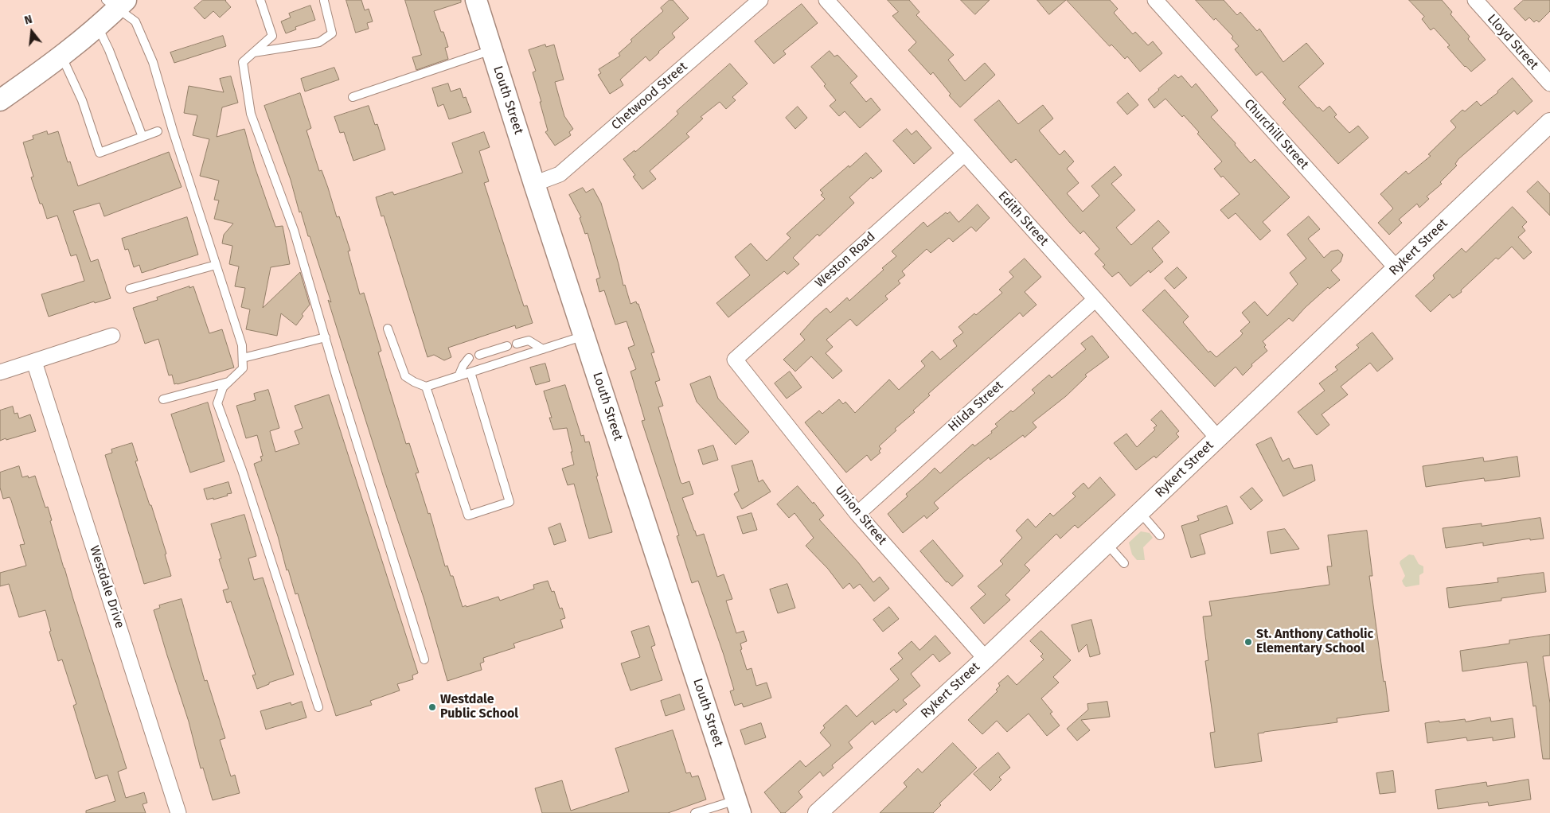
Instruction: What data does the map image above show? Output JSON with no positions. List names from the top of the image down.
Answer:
{
  "streets": {
    "main road": ["Louth Street"],
    "street": [
      "Lloyd Street",
      "Chetwood Street",
      "Churchill Street",
      "Edith Street",
      "Rykert Street",
      "Weston Road",
      "Hilda Street",
      "Union Street",
      "Westdale Drive"
    ]
  },
  "crossings": [
    ["Chetwood Street", "Louth Street"],
    ["Churchill Street", "Rykert Street"],
    ["Edith Street", "Rykert Street"],
    ["Edith Street", "Weston Road"],
    ["Edith Street", "Hilda Street"],
    ["Rykert Street", "Union Street"],
    ["Weston Road", "Union Street"],
    ["Hilda Street", "Union Street"]
  ],
  "places": ["St. Anthony Catholic Elementary School", "Westdale Public School"],
  "north": "top"
}
